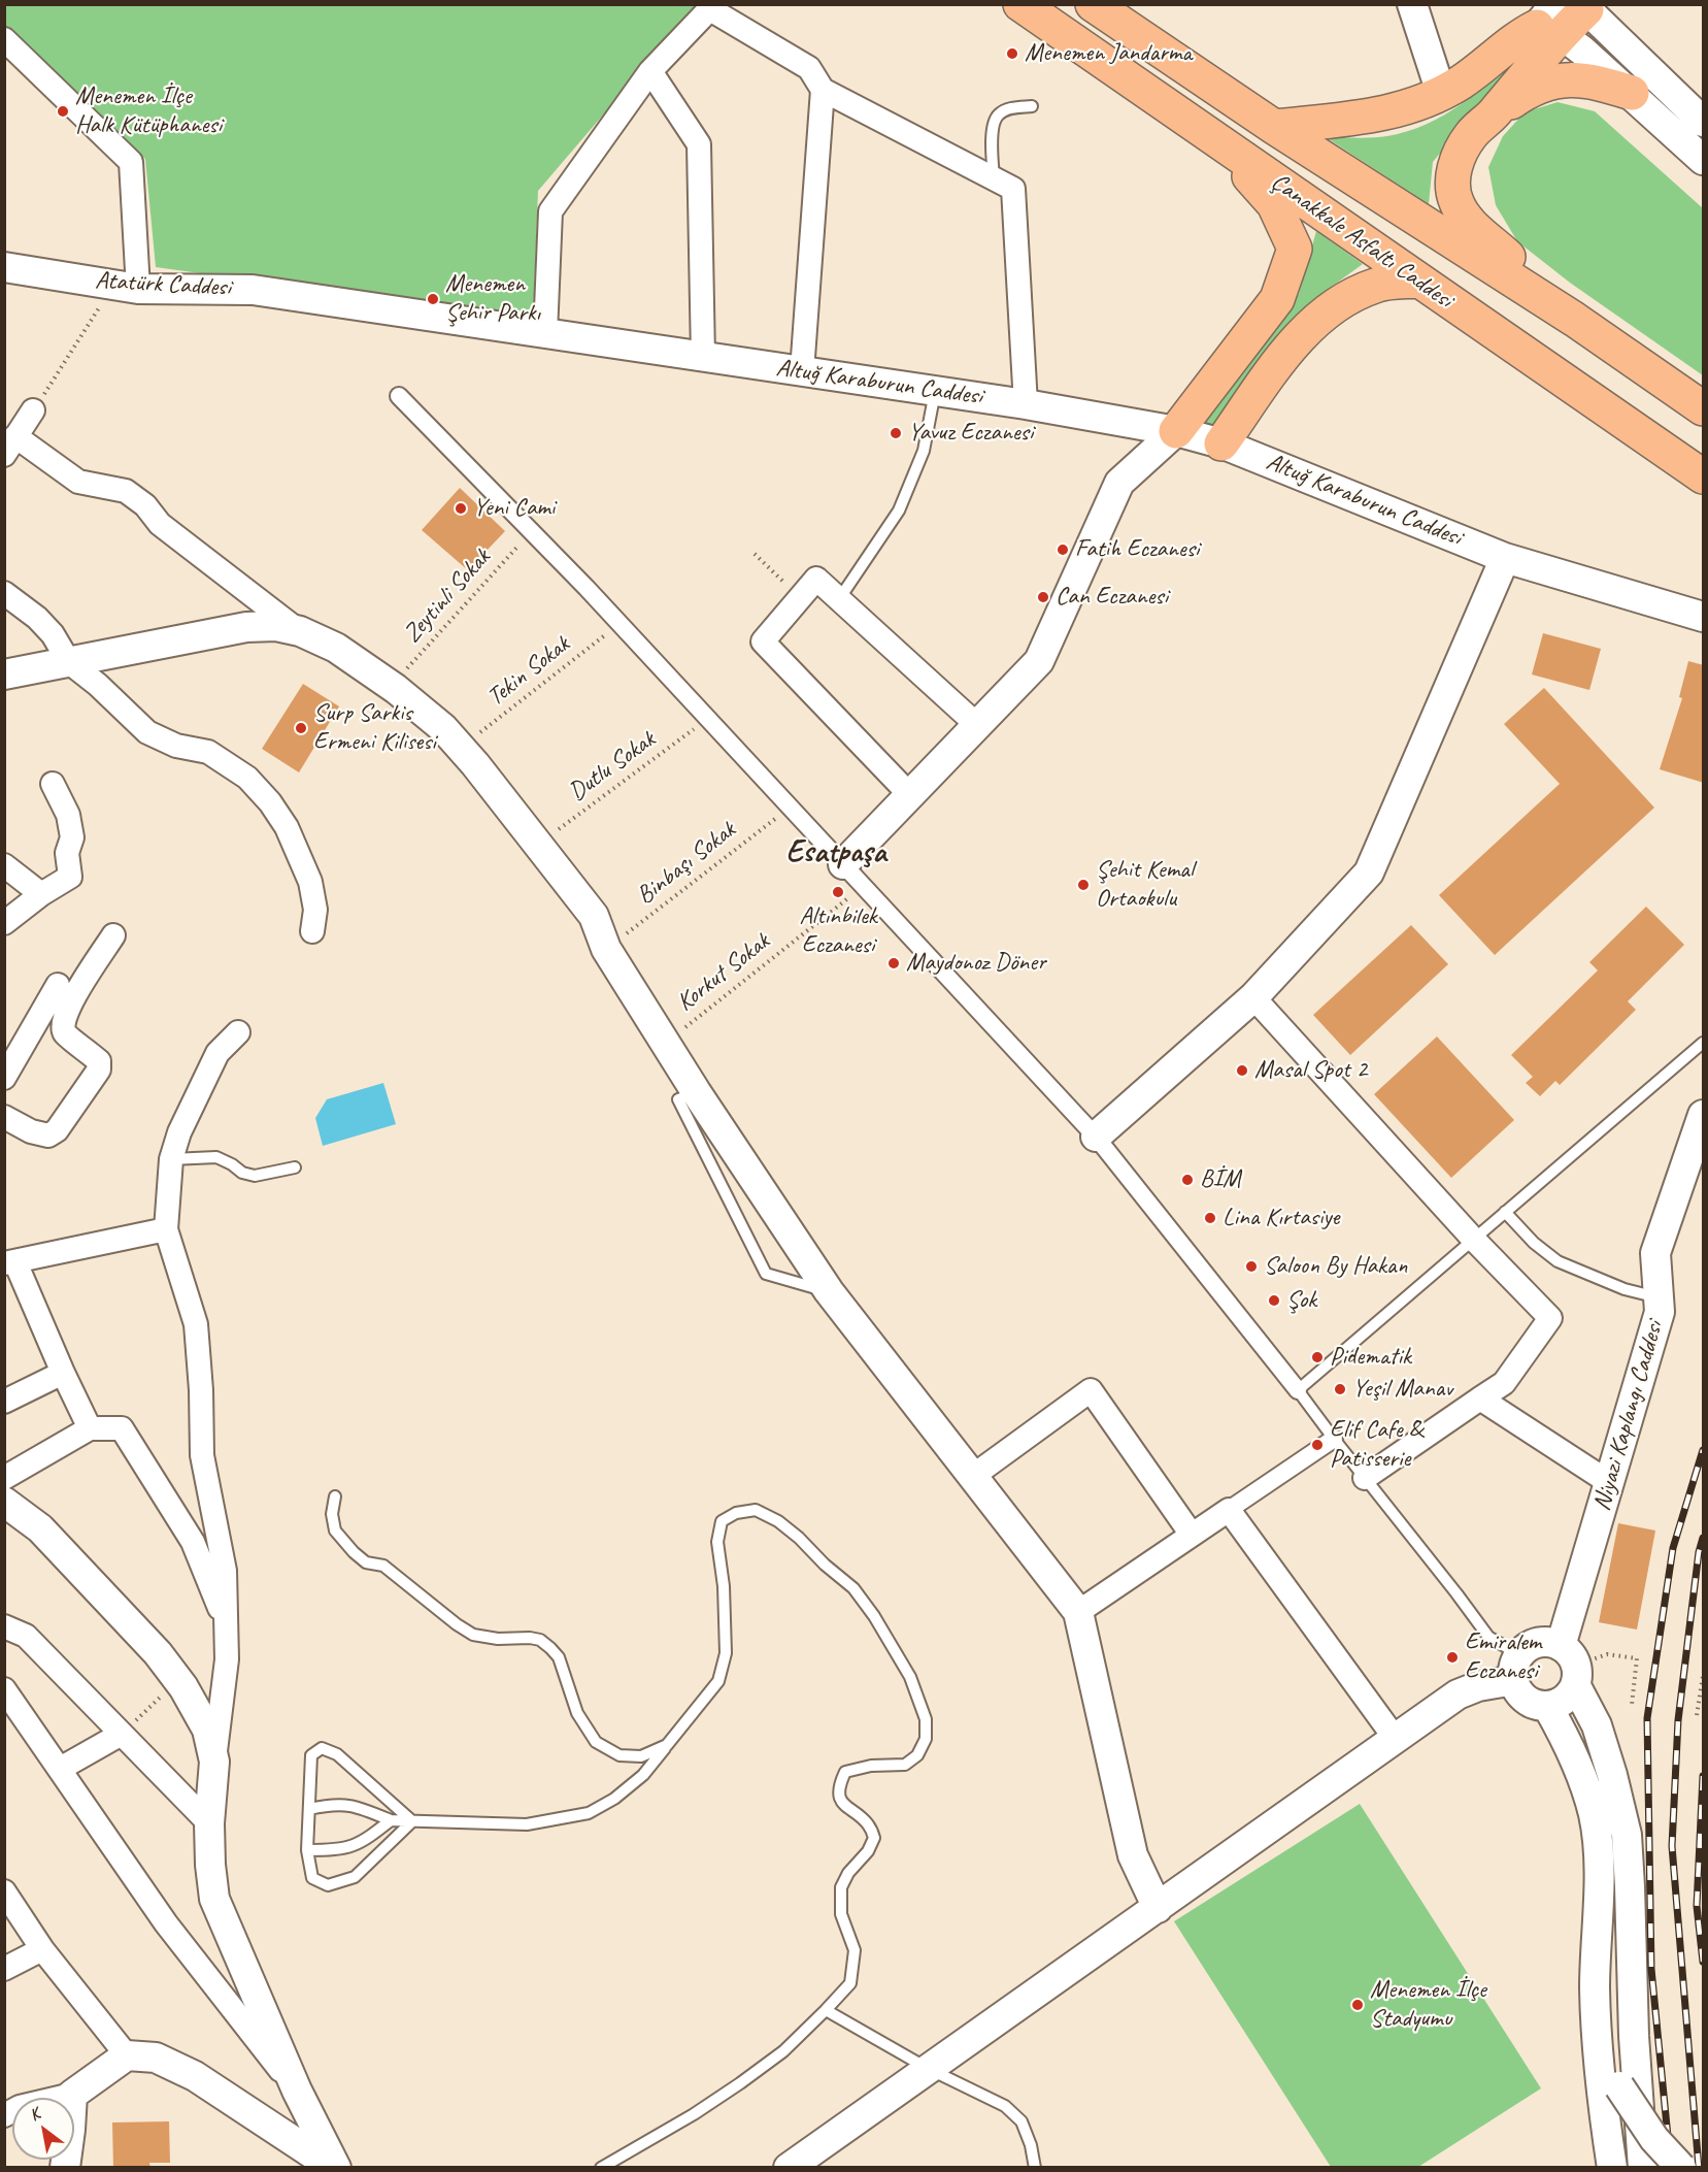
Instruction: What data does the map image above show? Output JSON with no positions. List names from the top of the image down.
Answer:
{
  "streets": {
    "highway": ["Çanakkale Asfaltı Caddesi"],
    "street": ["Atatürk Caddesi", "Altuğ Karaburun Caddesi", "Niyazi Kaplangı Caddesi"],
    "path": [
      "Zeytinli Sokak",
      "Tekin Sokak",
      "Dutlu Sokak",
      "Binbaşı Sokak",
      "Korkut Sokak"
    ]
  },
  "crossings": [
    ["Atatürk Caddesi", "Altuğ Karaburun Caddesi"]
  ],
  "districts": ["Esatpaşa"],
  "places": [
    "Menemen Jandarma",
    "Menemen İlçe Halk Kütüphanesi",
    "Menemen Şehir Parkı",
    "Yavuz Eczanesi",
    "Yeni Cami",
    "Fatih Eczanesi",
    "Can Eczanesi",
    "Surp Sarkis Ermeni Kilisesi",
    "Şehit Kemal Ortaokulu",
    "Altınbilek Eczanesi",
    "Maydonoz Döner",
    "Masal Spot 2",
    "BİM",
    "Lina Kırtasiye",
    "Saloon By Hakan",
    "Şok",
    "Pidematik",
    "Yeşil Manav",
    "Elif Cafe & Patisserie",
    "Emiralem Eczanesi",
    "Menemen İlçe Stadyumu"
  ],
  "north": "top left"
}
